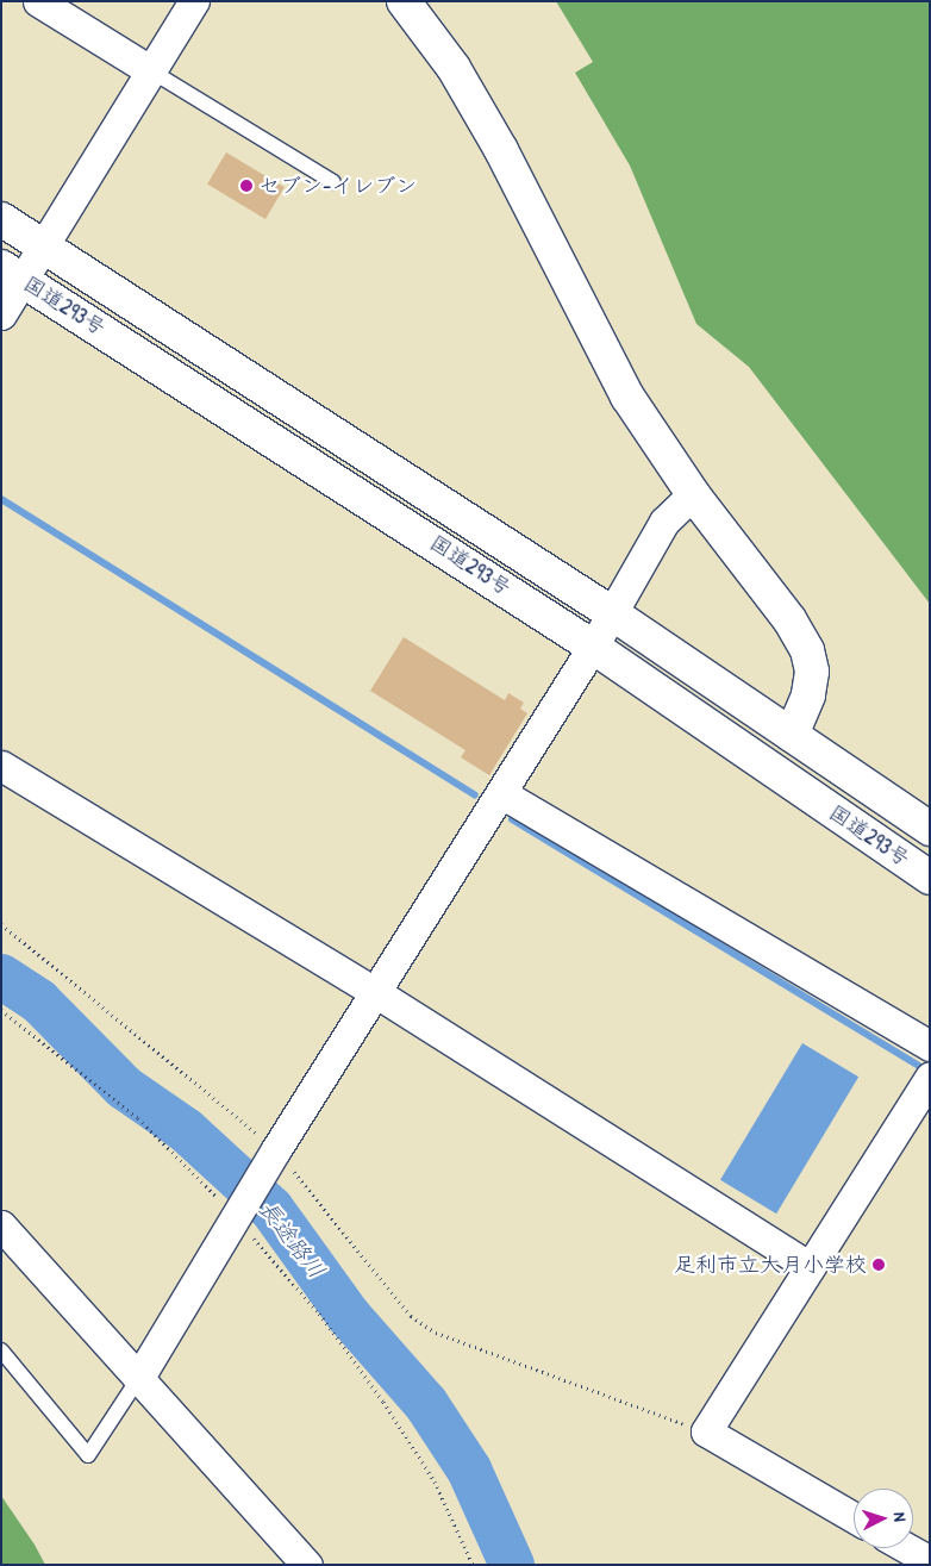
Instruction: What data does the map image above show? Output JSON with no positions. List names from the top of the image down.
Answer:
{
  "streets": {
    "main road": ["国道293号"]
  },
  "water": ["長途路川"],
  "places": ["セブン-イレブン", "足利市立大月小学校"],
  "north": "right"
}
